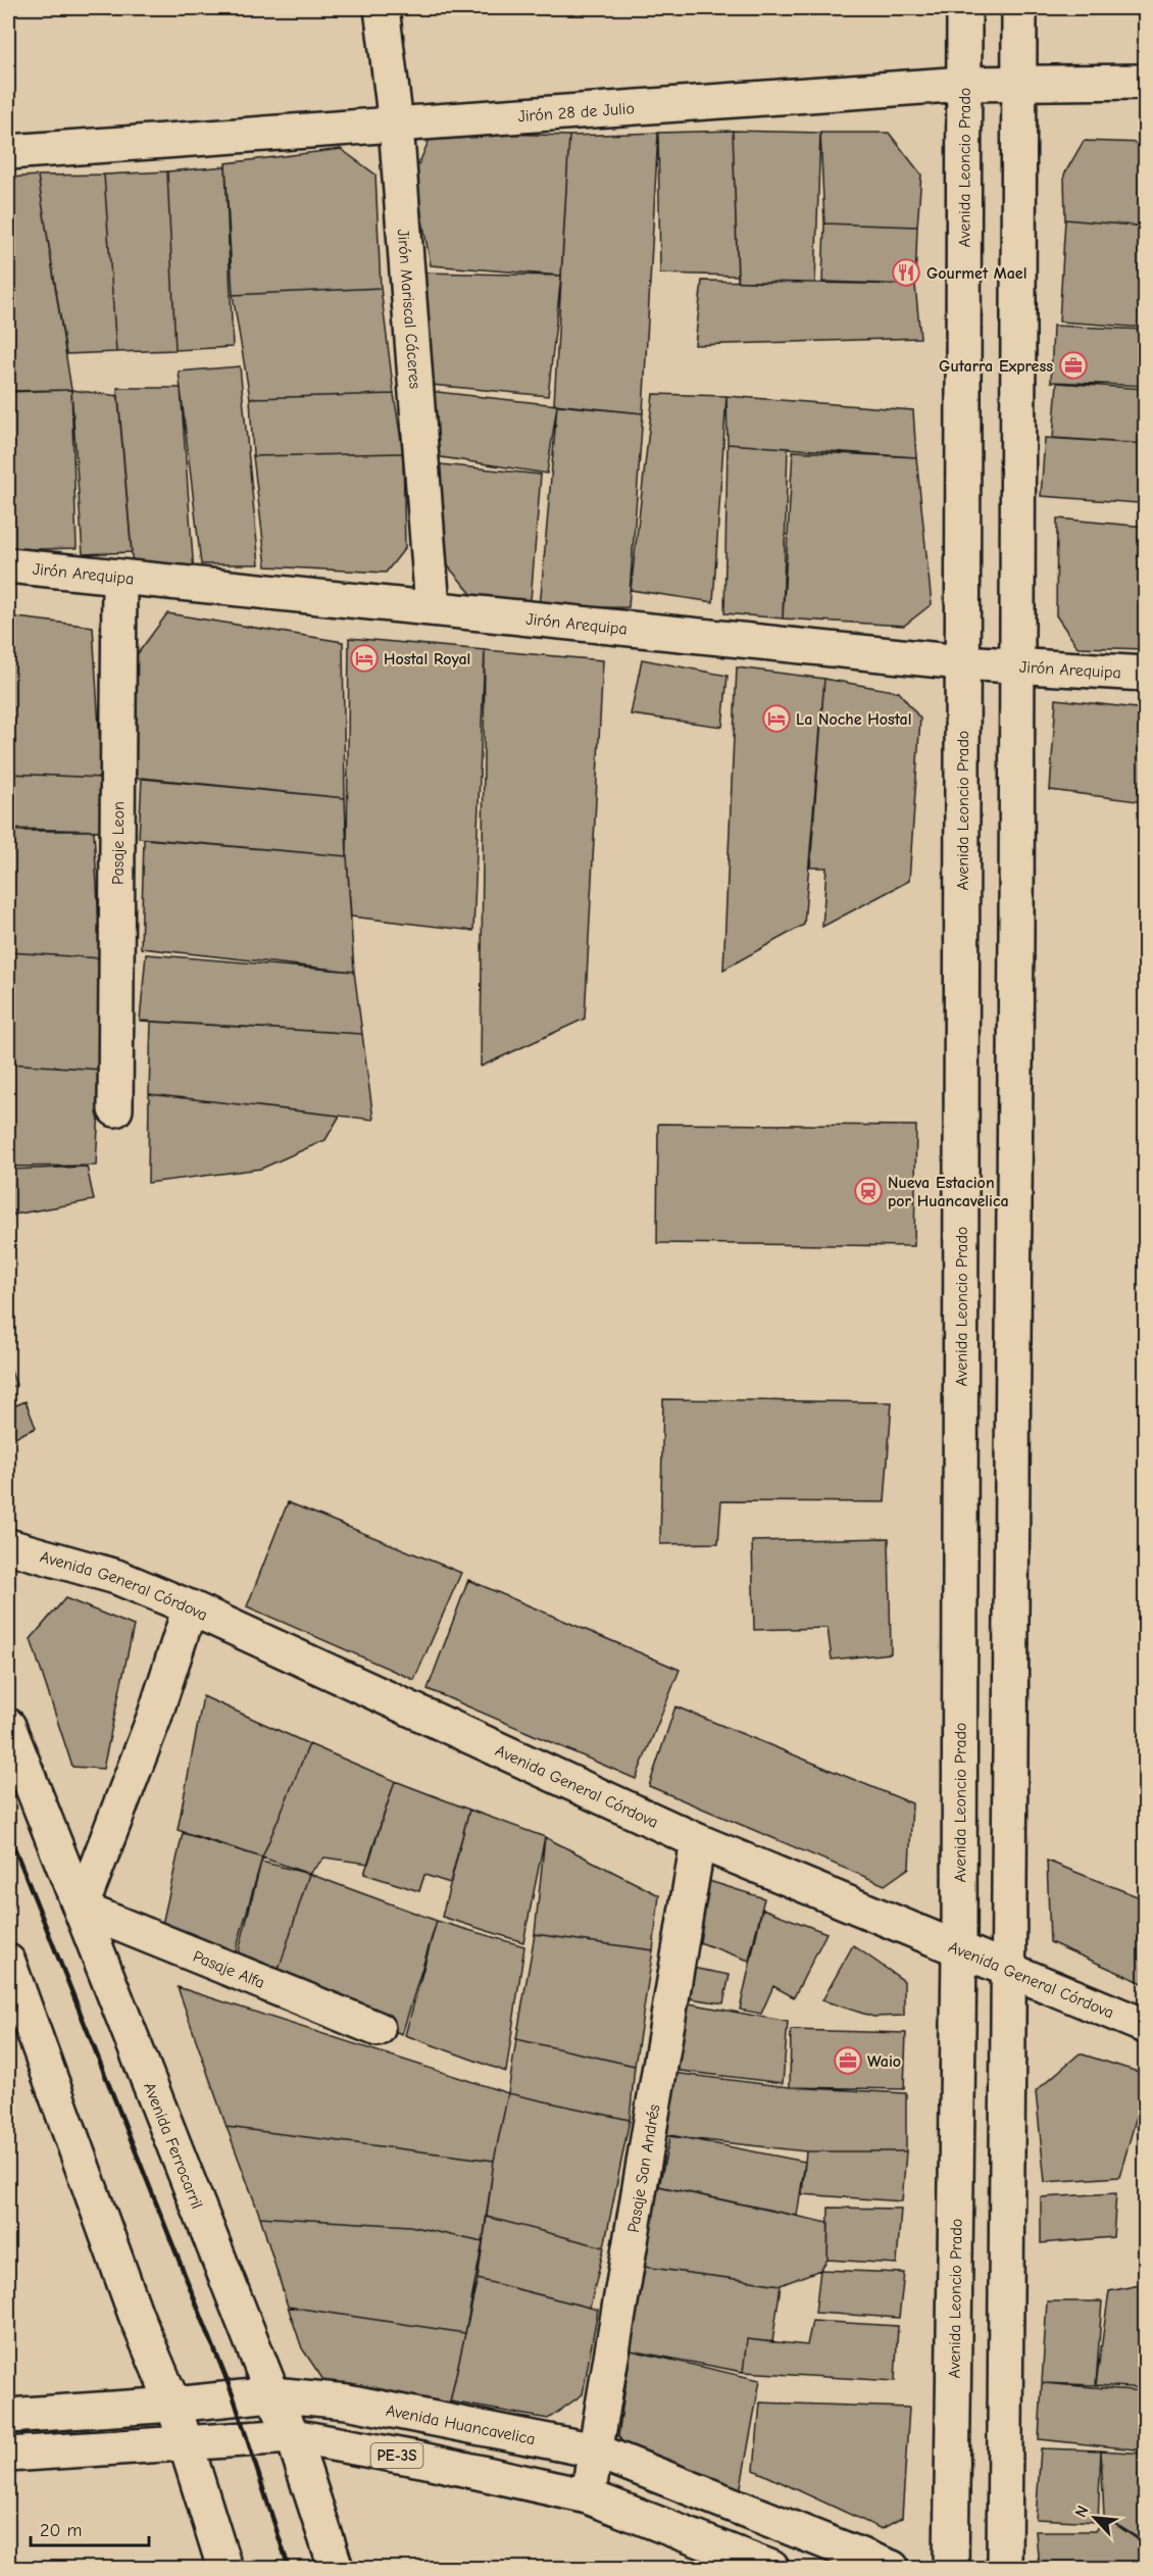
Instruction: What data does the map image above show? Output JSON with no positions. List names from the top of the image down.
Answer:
{
  "streets": {
    "main road": [
      "Jirón 28 de Julio",
      "Avenida Leoncio Prado",
      "Jirón Mariscal Cáceres",
      "Jirón Arequipa",
      "Pasaje Leon",
      "Avenida General Córdova",
      "Pasaje Alfa",
      "Avenida Ferrocarril",
      "Pasaje San Andrés",
      "Avenida Huancavelica",
      "PE-3S"
    ]
  },
  "crossings": [
    ["Jirón 28 de Julio", "Avenida Leoncio Prado"],
    ["Jirón 28 de Julio", "Jirón Mariscal Cáceres"],
    ["Avenida Leoncio Prado", "Jirón Arequipa"],
    ["Avenida Leoncio Prado", "Avenida General Córdova"],
    ["Jirón Mariscal Cáceres", "Jirón Arequipa"],
    ["Jirón Arequipa", "Pasaje Leon"],
    ["Avenida General Córdova", "Pasaje San Andrés"],
    ["Pasaje Alfa", "Avenida Ferrocarril"],
    ["Avenida Ferrocarril", "Avenida Huancavelica"],
    ["Avenida Ferrocarril", "PE-3S"],
    ["Pasaje San Andrés", "Avenida Huancavelica"],
    ["Pasaje San Andrés", "PE-3S"]
  ],
  "places": {
    "restaurant": ["Gourmet Mael"],
    "office": ["Gutarra Express", "Waio"],
    "hotel": ["Hostal Royal", "La Noche Hostal"],
    "station": ["Nueva Estacion por Huancavelica"]
  },
  "scale_bar": "20 m",
  "north": "top left"
}
